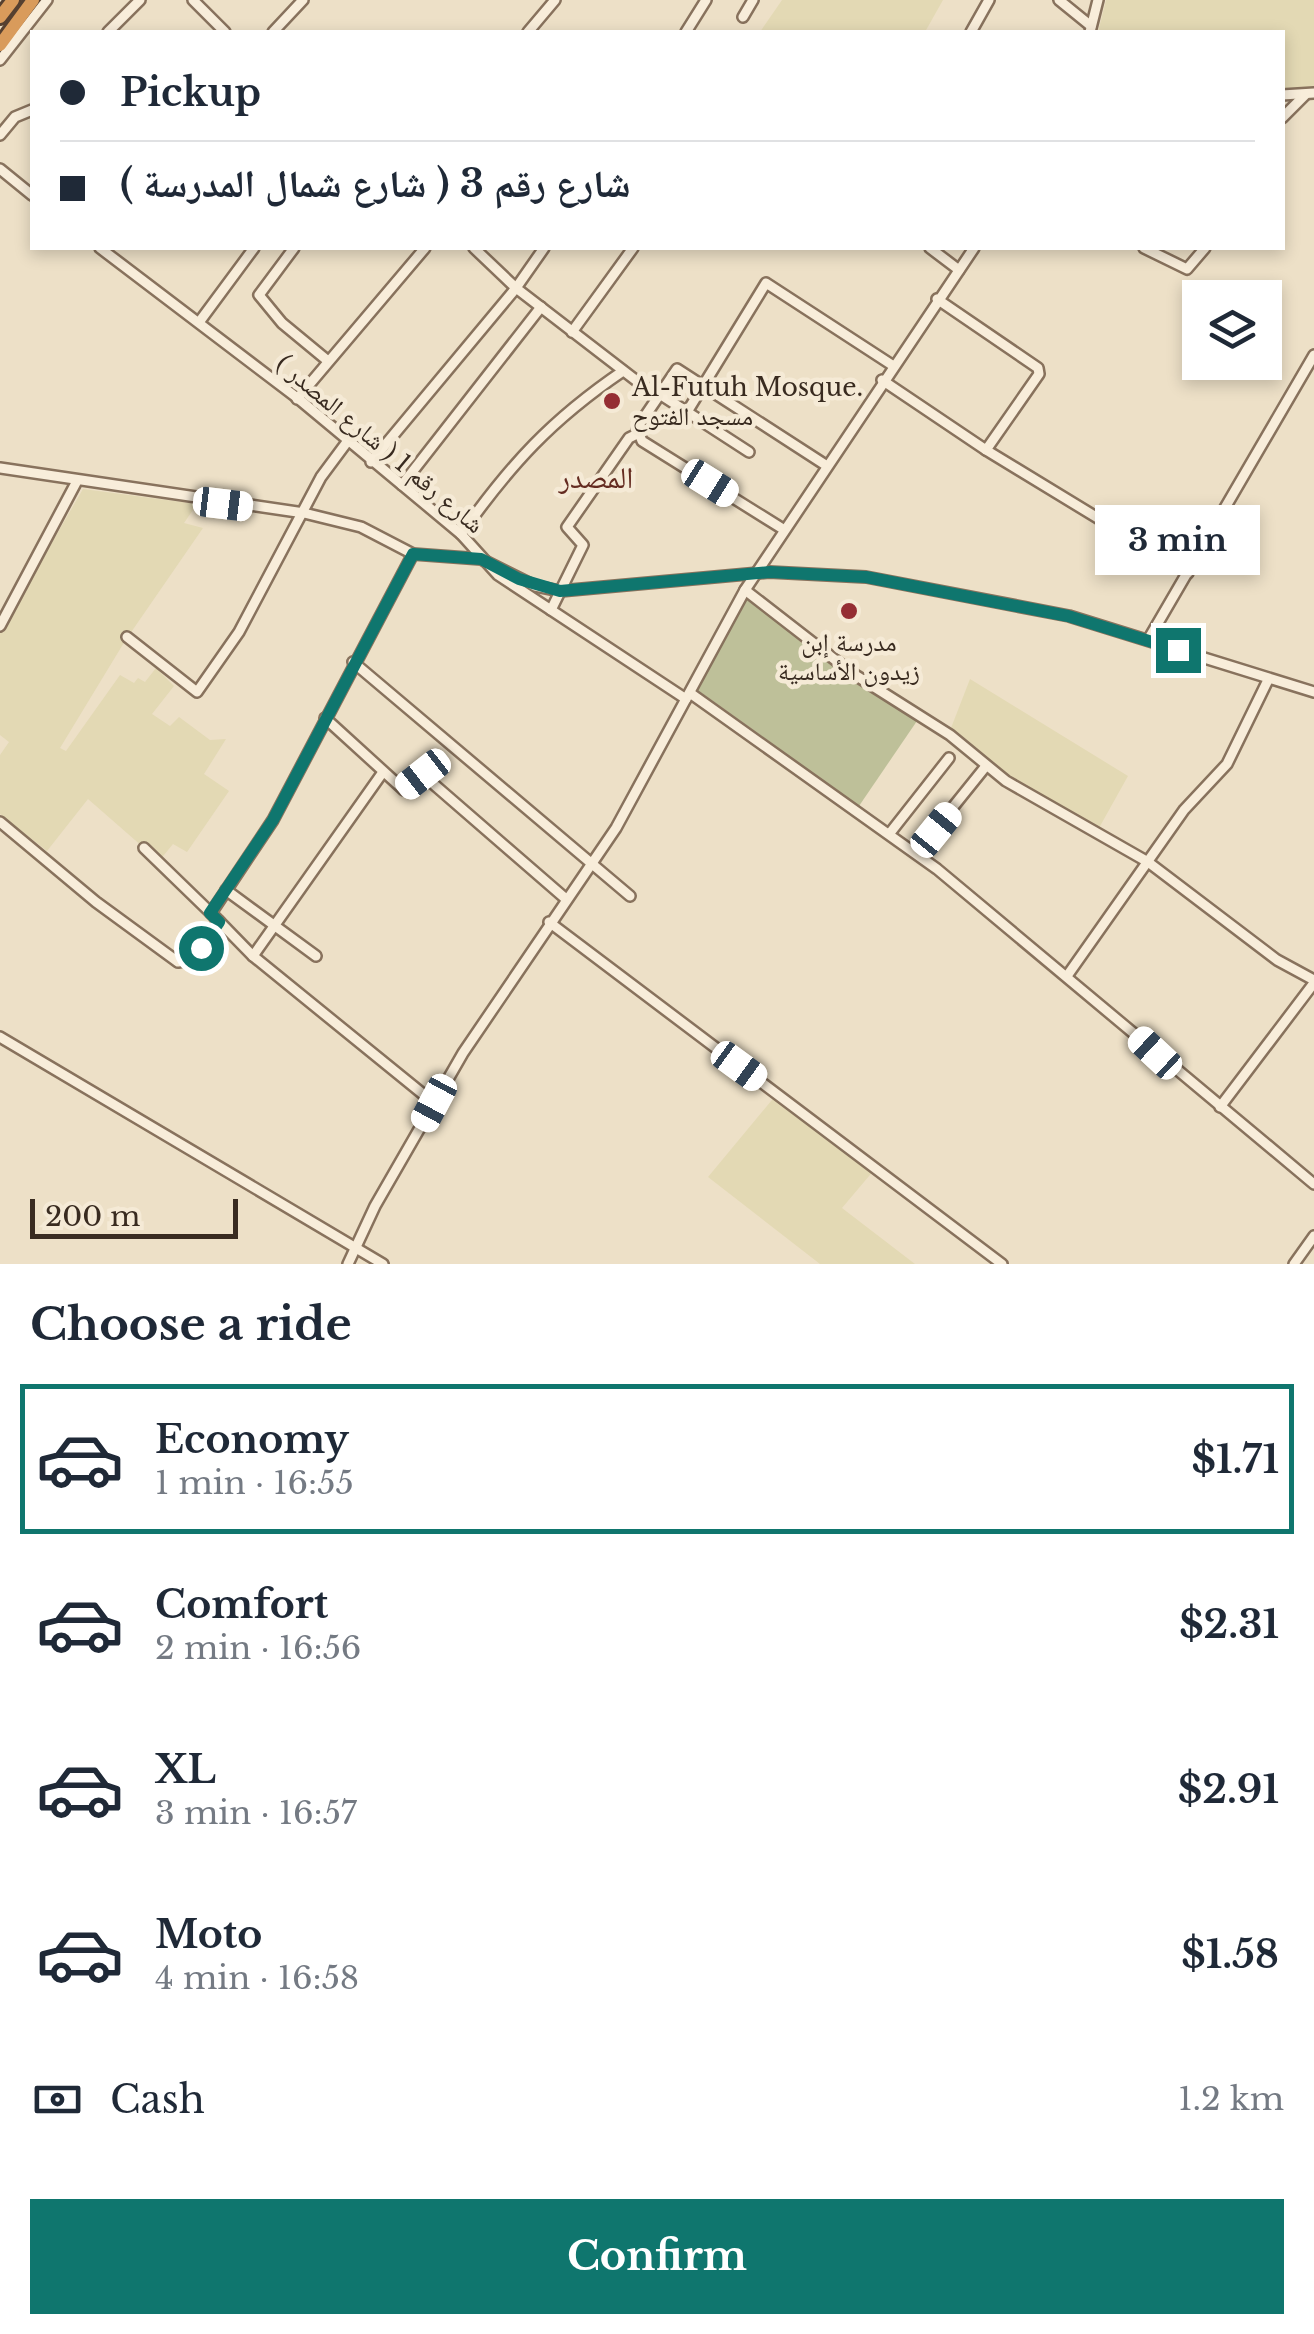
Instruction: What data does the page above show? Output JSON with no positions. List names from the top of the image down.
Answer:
{
  "streets": {
    "street": ["شارع رقم 1 ( شارع المصدر )"]
  },
  "districts": ["المصدر"],
  "places": ["Al-Futuh Mosque. مسجد الفتوح", "مدرسة إبن زيدون الأساسية"],
  "scale_bar": "200 m",
  "page": {
    "banner": ["Pickup", "شارع رقم 3 ( شارع شمال المدرسة )"],
    "bubble": "3 min",
    "scale": "200 m",
    "heading": "Choose a ride",
    "list": [
      {
        "name": "Economy",
        "note": "1 min · 16:55",
        "value": "$1.71"
      },
      {
        "name": "Comfort",
        "note": "2 min · 16:56",
        "value": "$2.31"
      },
      {
        "name": "XL",
        "note": "3 min · 16:57",
        "value": "$2.91"
      },
      {
        "name": "Moto",
        "note": "4 min · 16:58",
        "value": "$1.58"
      }
    ],
    "pay": ["Cash", "1.2 km"],
    "buttons": "Confirm"
  }
}
